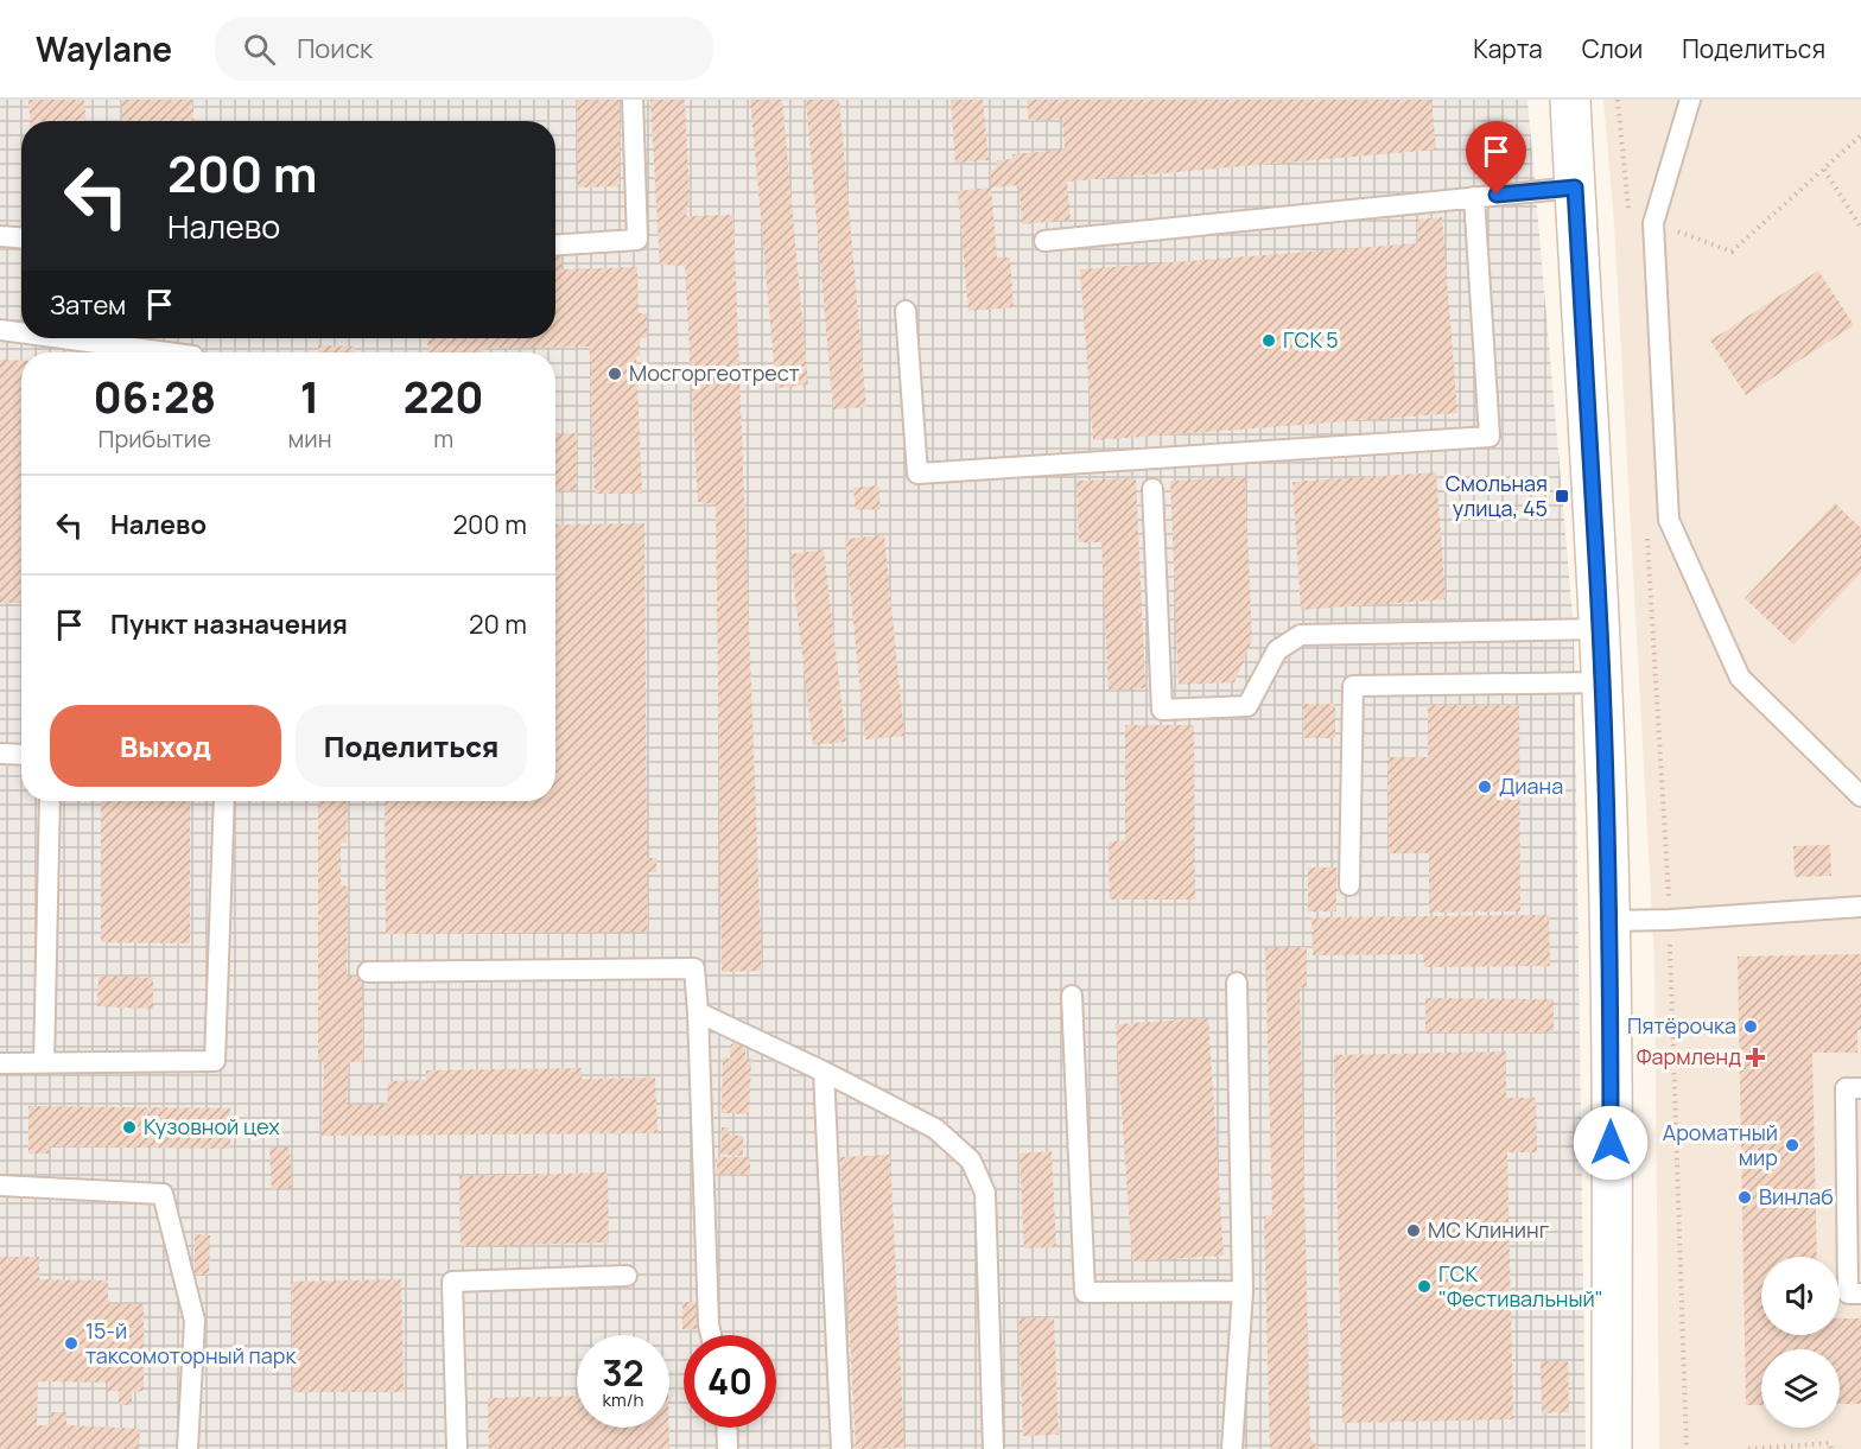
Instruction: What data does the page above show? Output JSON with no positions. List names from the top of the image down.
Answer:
{
  "places": {
    "other": [
      "ГСК 5",
      "Мосгоргеотрест",
      "Диана",
      "Пятёрочка",
      "Кузовной цех",
      "Ароматный мир",
      "Винлаб",
      "МС Клининг",
      "ГСК \"Фестивальный\"",
      "15-й таксомоторный парк"
    ],
    "transit": ["Смольная улица, 45"],
    "health": ["Фармленд"]
  },
  "page": {
    "header": "Waylane",
    "search": "Поиск",
    "nav": ["Карта", "Слои", "Поделиться"],
    "turn": ["200 m", "Налево"],
    "then": "Затем",
    "eta": [
      "06:28",
      "Прибытие",
      "1",
      "мин",
      "220",
      "m"
    ],
    "list": [
      {
        "name": "Налево",
        "value": "200 m"
      },
      {
        "name": "Пункт назначения",
        "value": "20 m"
      }
    ],
    "buttons": ["Выход", "Поделиться"],
    "speed": "32 km/h",
    "limit": "40"
  }
}
